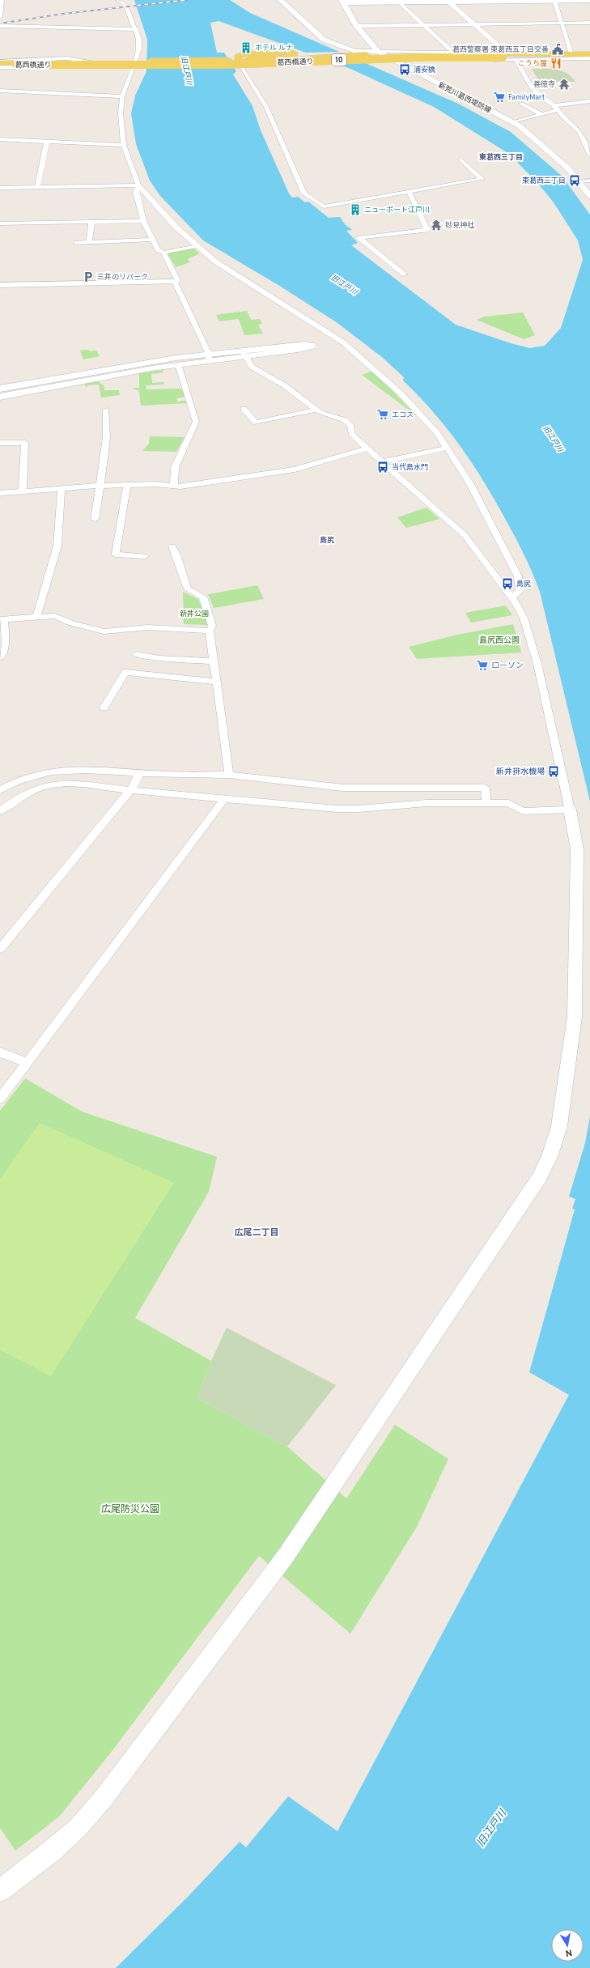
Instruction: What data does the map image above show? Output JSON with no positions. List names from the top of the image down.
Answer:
{
  "streets": {
    "main road": ["10", "葛西橋通り"],
    "street": ["新荒川葛西堤防線"]
  },
  "districts": ["東葛西三丁目", "島尻", "広尾二丁目"],
  "water": ["旧江戸川"],
  "parks": ["新井公園", "島尻西公園", "広尾防災公園"],
  "places": {
    "building": ["ホテル ルナ", "ニューポート江戸川"],
    "public building": ["葛西警察署 東葛西五丁目交番"],
    "restaurant": ["こうち屋"],
    "bus stop": [
      "浦安橋",
      "東葛西三丁目",
      "当代島水門",
      "島尻",
      "新井排水機場"
    ],
    "temple": ["善徳寺", "妙見神社"],
    "supermarket": ["FamilyMart", "エコス", "ローソン"],
    "parking": ["三井のリパーク"]
  },
  "north": "bottom"
}
